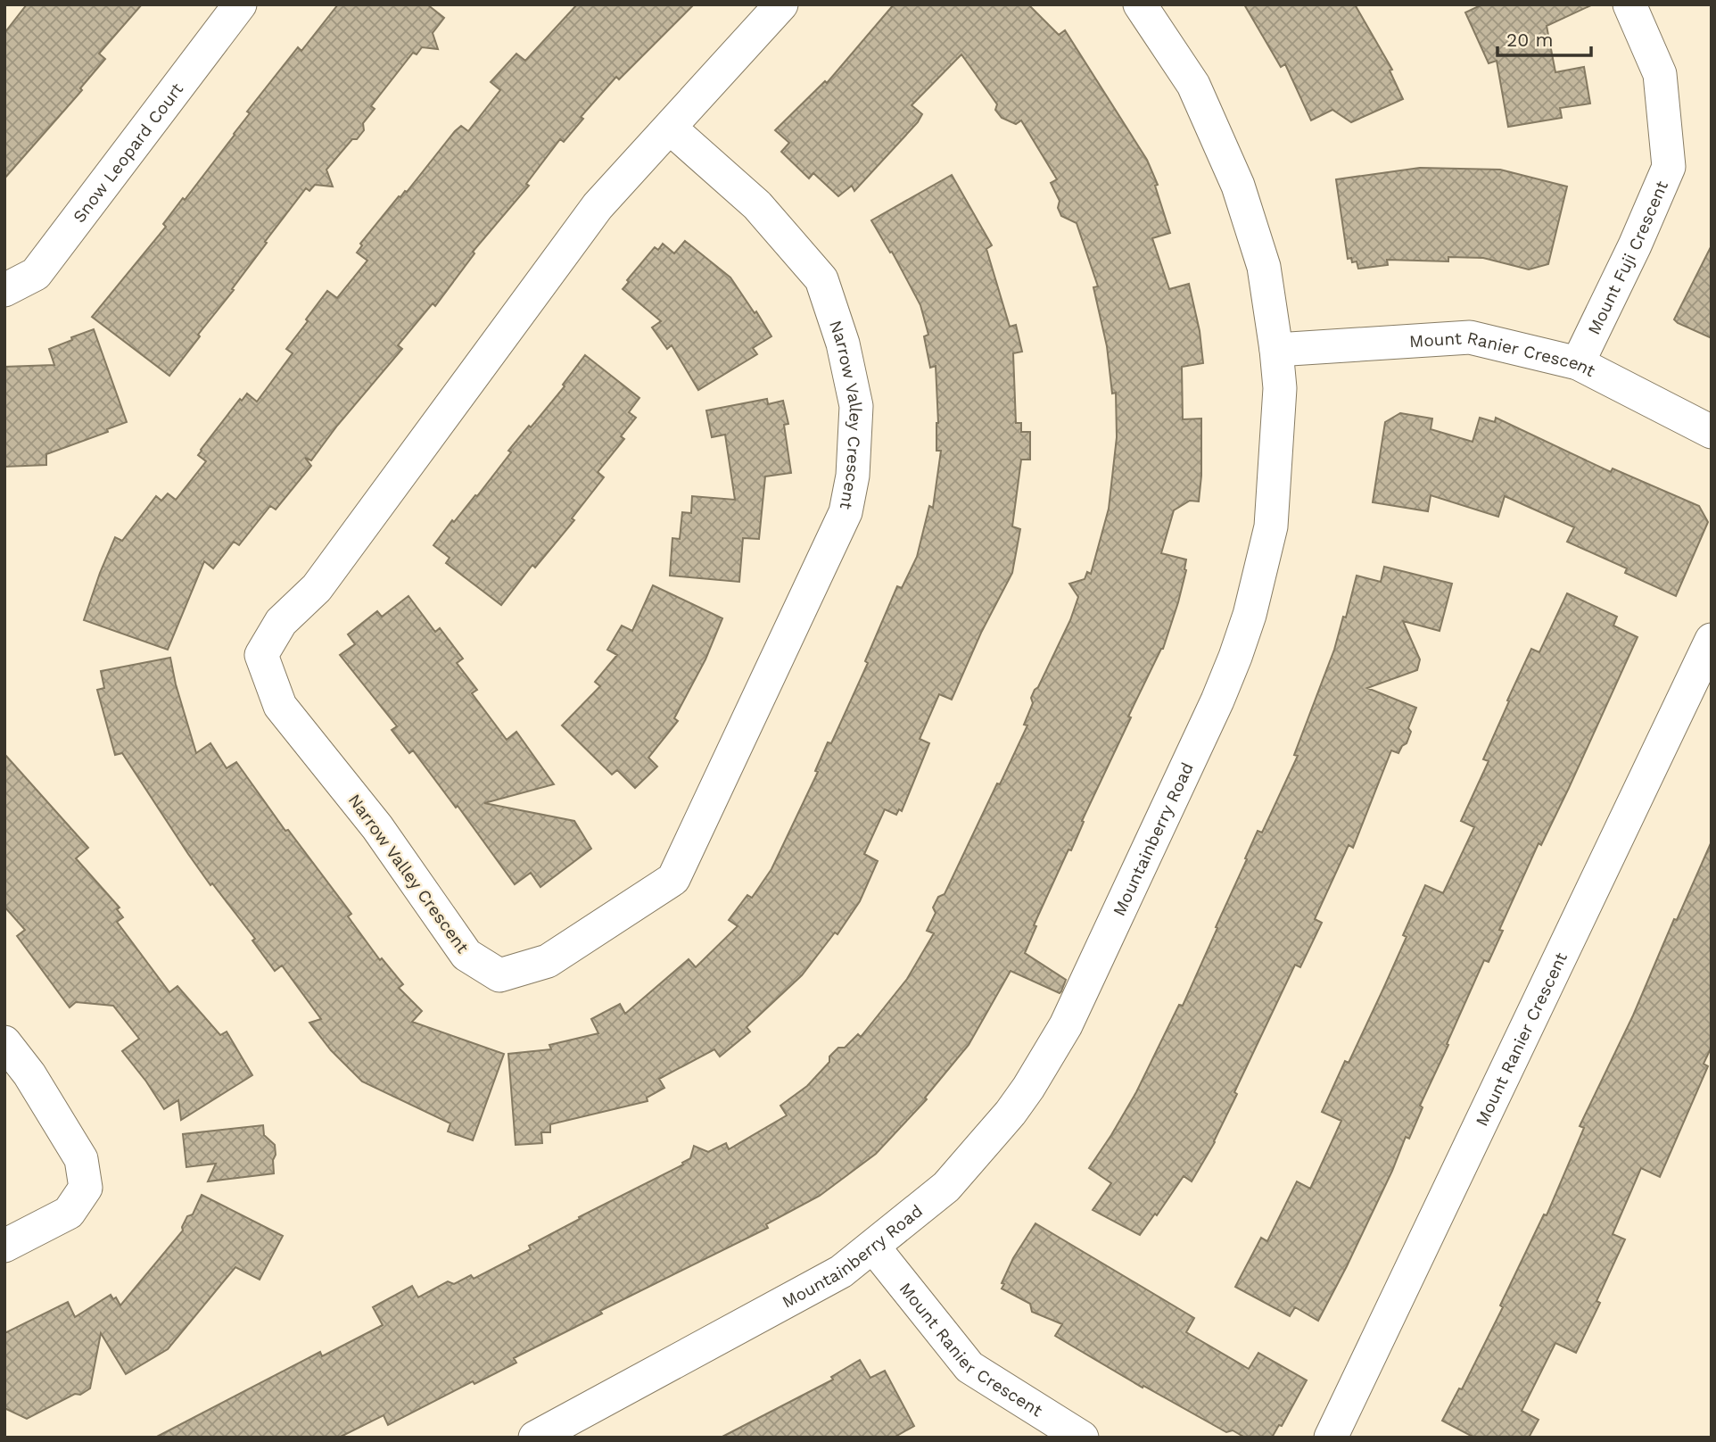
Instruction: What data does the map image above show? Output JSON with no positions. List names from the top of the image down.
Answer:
{
  "streets": {
    "street": [
      "Snow Leopard Court",
      "Mount Fuji Crescent",
      "Mount Ranier Crescent",
      "Narrow Valley Crescent",
      "Mountainberry Road"
    ]
  },
  "crossings": [
    ["Mount Fuji Crescent", "Mount Ranier Crescent"],
    ["Mount Ranier Crescent", "Mountainberry Road"]
  ],
  "scale_bar": "20 m"
}
